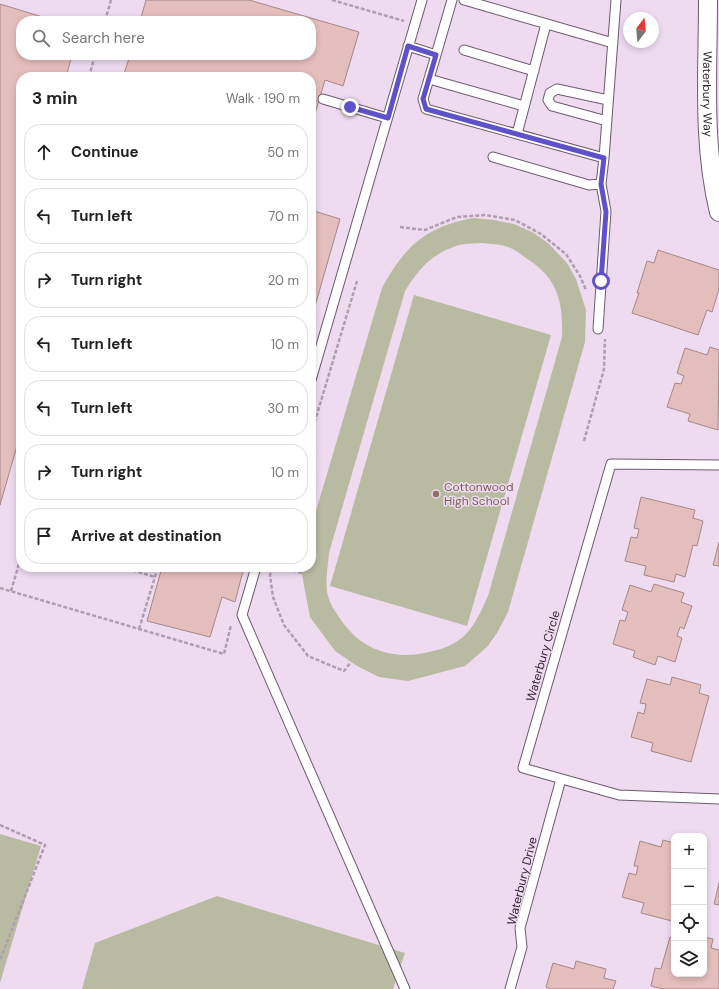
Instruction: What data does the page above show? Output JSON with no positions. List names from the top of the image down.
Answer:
{
  "streets": {
    "street": ["Waterbury Way"],
    "lane": ["Waterbury Circle", "Waterbury Drive"]
  },
  "crossings": [
    ["Waterbury Circle", "Waterbury Drive"]
  ],
  "places": ["Cottonwood High School"],
  "north": "top",
  "page": {
    "search": "Search here",
    "heading": ["3 min", "Walk · 190 m"],
    "list": [
      ["Continue", "50 m"],
      ["Turn left", "70 m"],
      ["Turn right", "20 m"],
      ["Turn left", "10 m"],
      ["Turn left", "30 m"],
      ["Turn right", "10 m"],
      "Arrive at destination"
    ],
    "map_buttons": ["+", "−"]
  }
}
